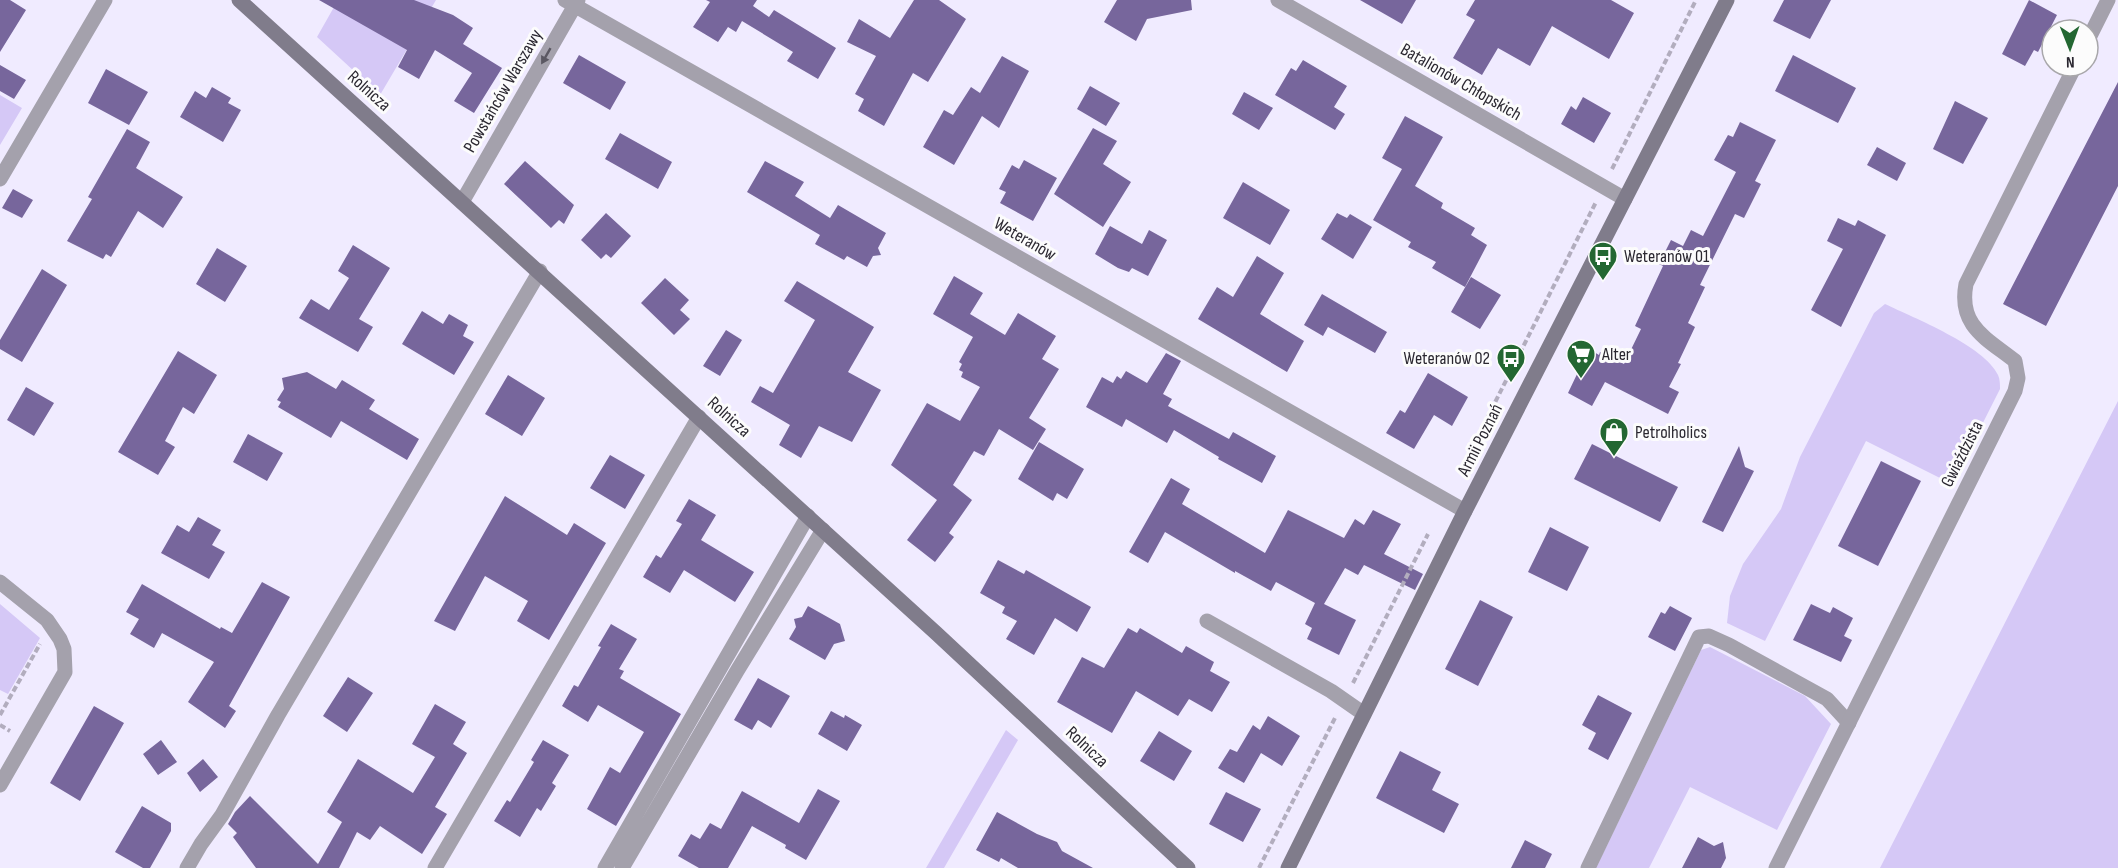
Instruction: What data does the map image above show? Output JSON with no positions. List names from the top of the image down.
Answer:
{
  "streets": {
    "street": [
      "Batalionów Chłopskich",
      "Rolnicza",
      "Powstańców Warszawy",
      "Weteranów",
      "Armii Poznań",
      "Gwiaździsta"
    ]
  },
  "crossings": [
    ["Batalionów Chłopskich", "Armii Poznań"],
    ["Rolnicza", "Powstańców Warszawy"],
    ["Powstańców Warszawy", "Weteranów"],
    ["Weteranów", "Armii Poznań"]
  ],
  "one_way": ["Powstańców Warszawy"],
  "places": {
    "bus stop": ["Weteranów 01", "Weteranów 02"],
    "supermarket": ["Alter"],
    "shop": ["Petrolholics"]
  },
  "north": "bottom"
}
